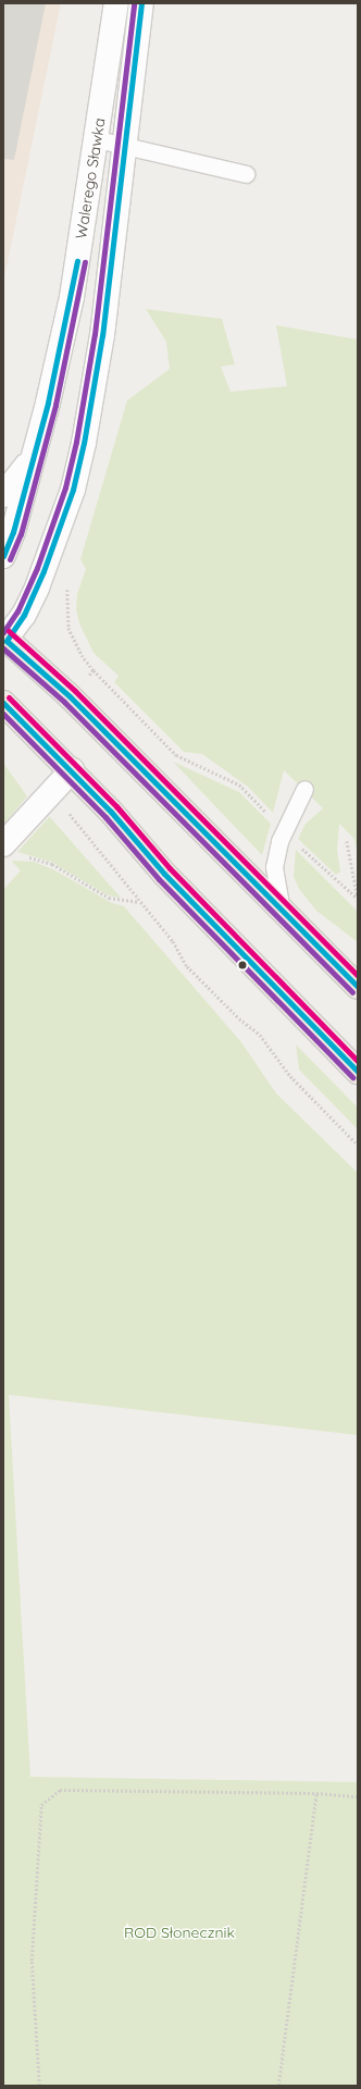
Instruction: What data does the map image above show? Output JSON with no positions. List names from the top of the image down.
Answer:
{
  "streets": {
    "street": ["Walerego Sławka"]
  },
  "parks": ["ROD Słonecznik"]
}
